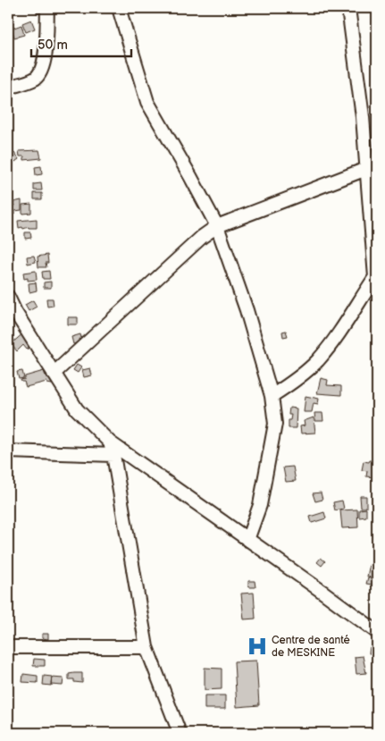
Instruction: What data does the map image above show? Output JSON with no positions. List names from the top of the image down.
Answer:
{
  "places": {
    "hospital": ["Centre de santé de MESKINE"]
  },
  "scale_bar": "50 m"
}
